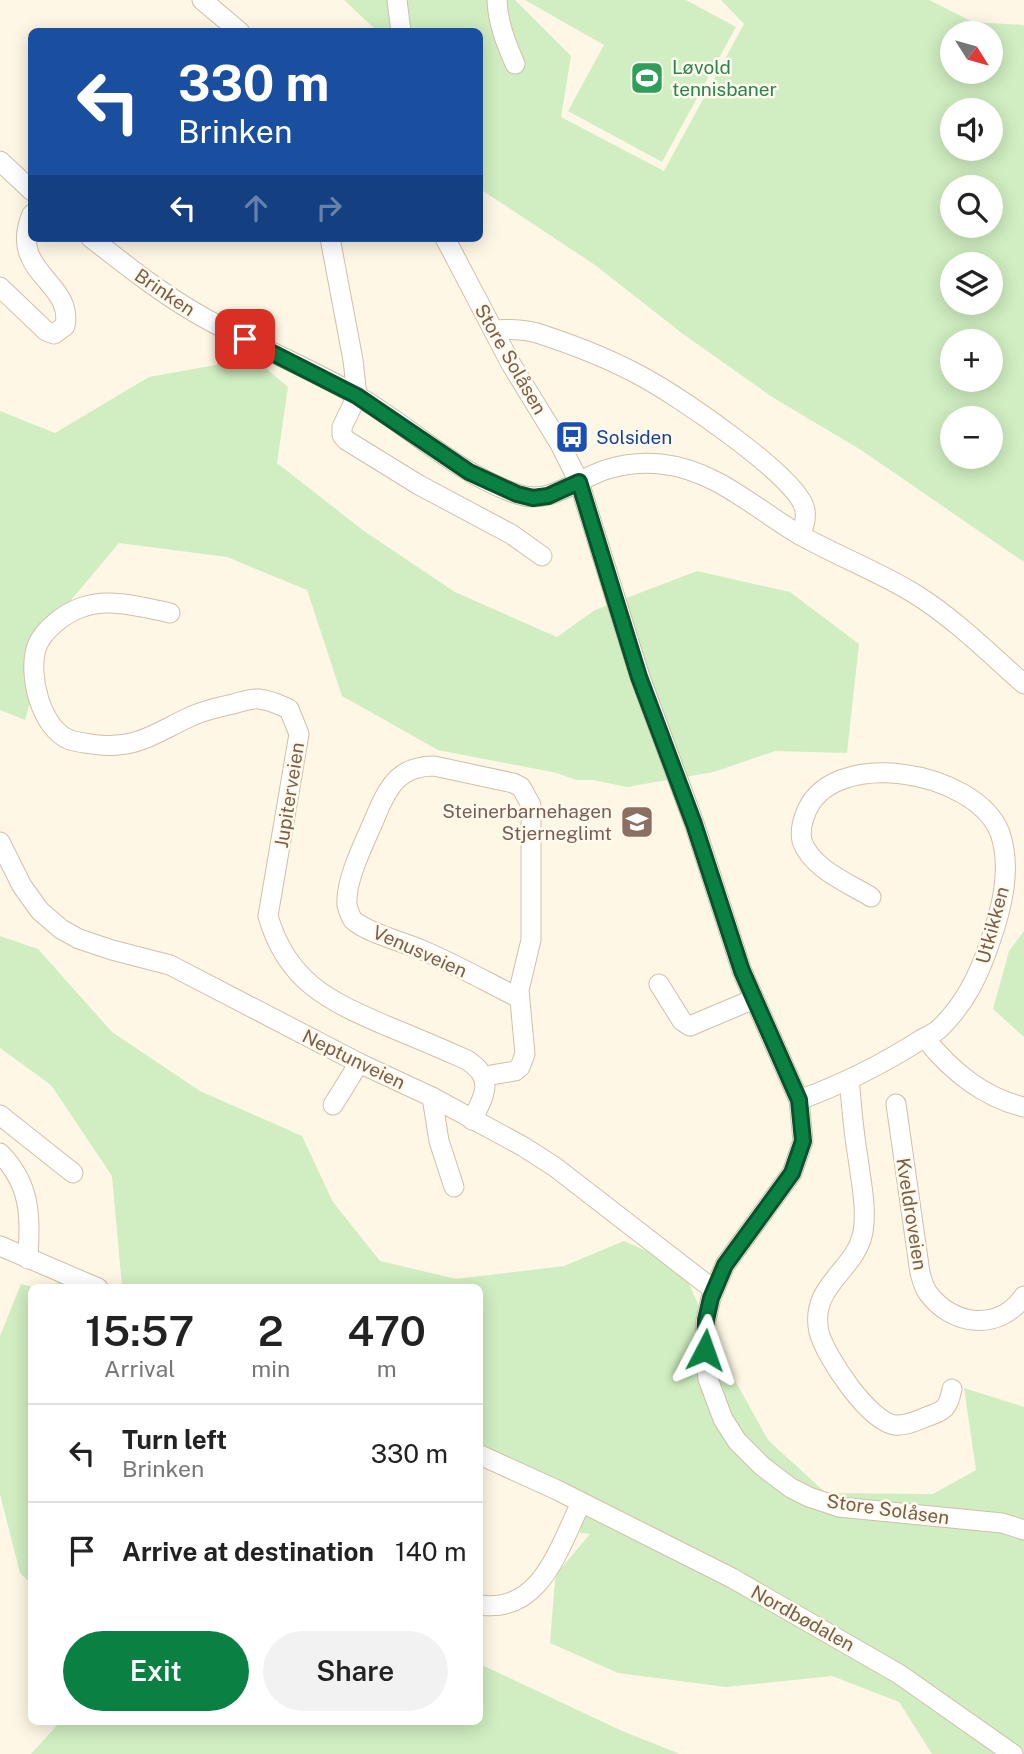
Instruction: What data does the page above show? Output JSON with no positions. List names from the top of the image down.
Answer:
{
  "streets": {
    "street": [
      "Brinken",
      "Store Solåsen",
      "Jupiterveien",
      "Utkikken",
      "Venusveien",
      "Neptunveien",
      "Kveldroveien",
      "Nordbødalen"
    ]
  },
  "crossings": [
    ["Brinken", "Store Solåsen"],
    ["Store Solåsen", "Utkikken"],
    ["Store Solåsen", "Neptunveien"],
    ["Jupiterveien", "Venusveien"]
  ],
  "places": {
    "sports": ["Løvold tennisbaner"],
    "bus stop": ["Solsiden"],
    "school or university": ["Steinerbarnehagen Stjerneglimt"]
  },
  "north": "bottom right",
  "page": {
    "map_buttons": ["+", "−"],
    "turn": ["330 m", "Brinken"],
    "eta": [
      "15:57",
      "Arrival",
      "2",
      "min",
      "470",
      "m"
    ],
    "list": [
      {
        "name": "Turn left",
        "note": "Brinken",
        "value": "330 m"
      },
      {
        "name": "Arrive at destination",
        "value": "140 m"
      }
    ],
    "buttons": ["Exit", "Share"]
  }
}
